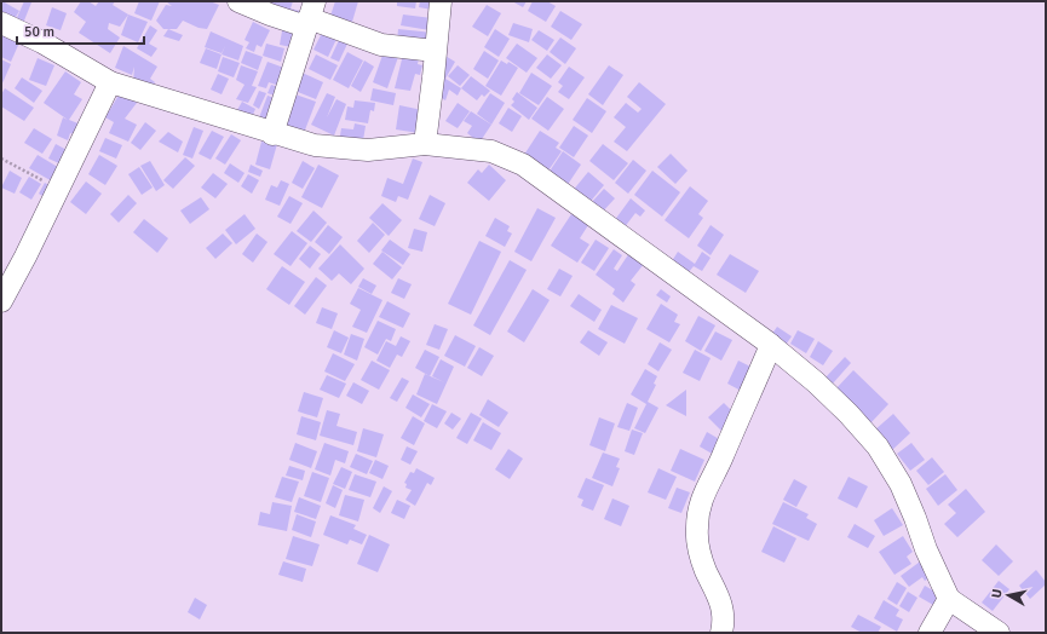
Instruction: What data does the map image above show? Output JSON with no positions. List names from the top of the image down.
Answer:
{
  "scale_bar": "50 m",
  "north": "left"
}
